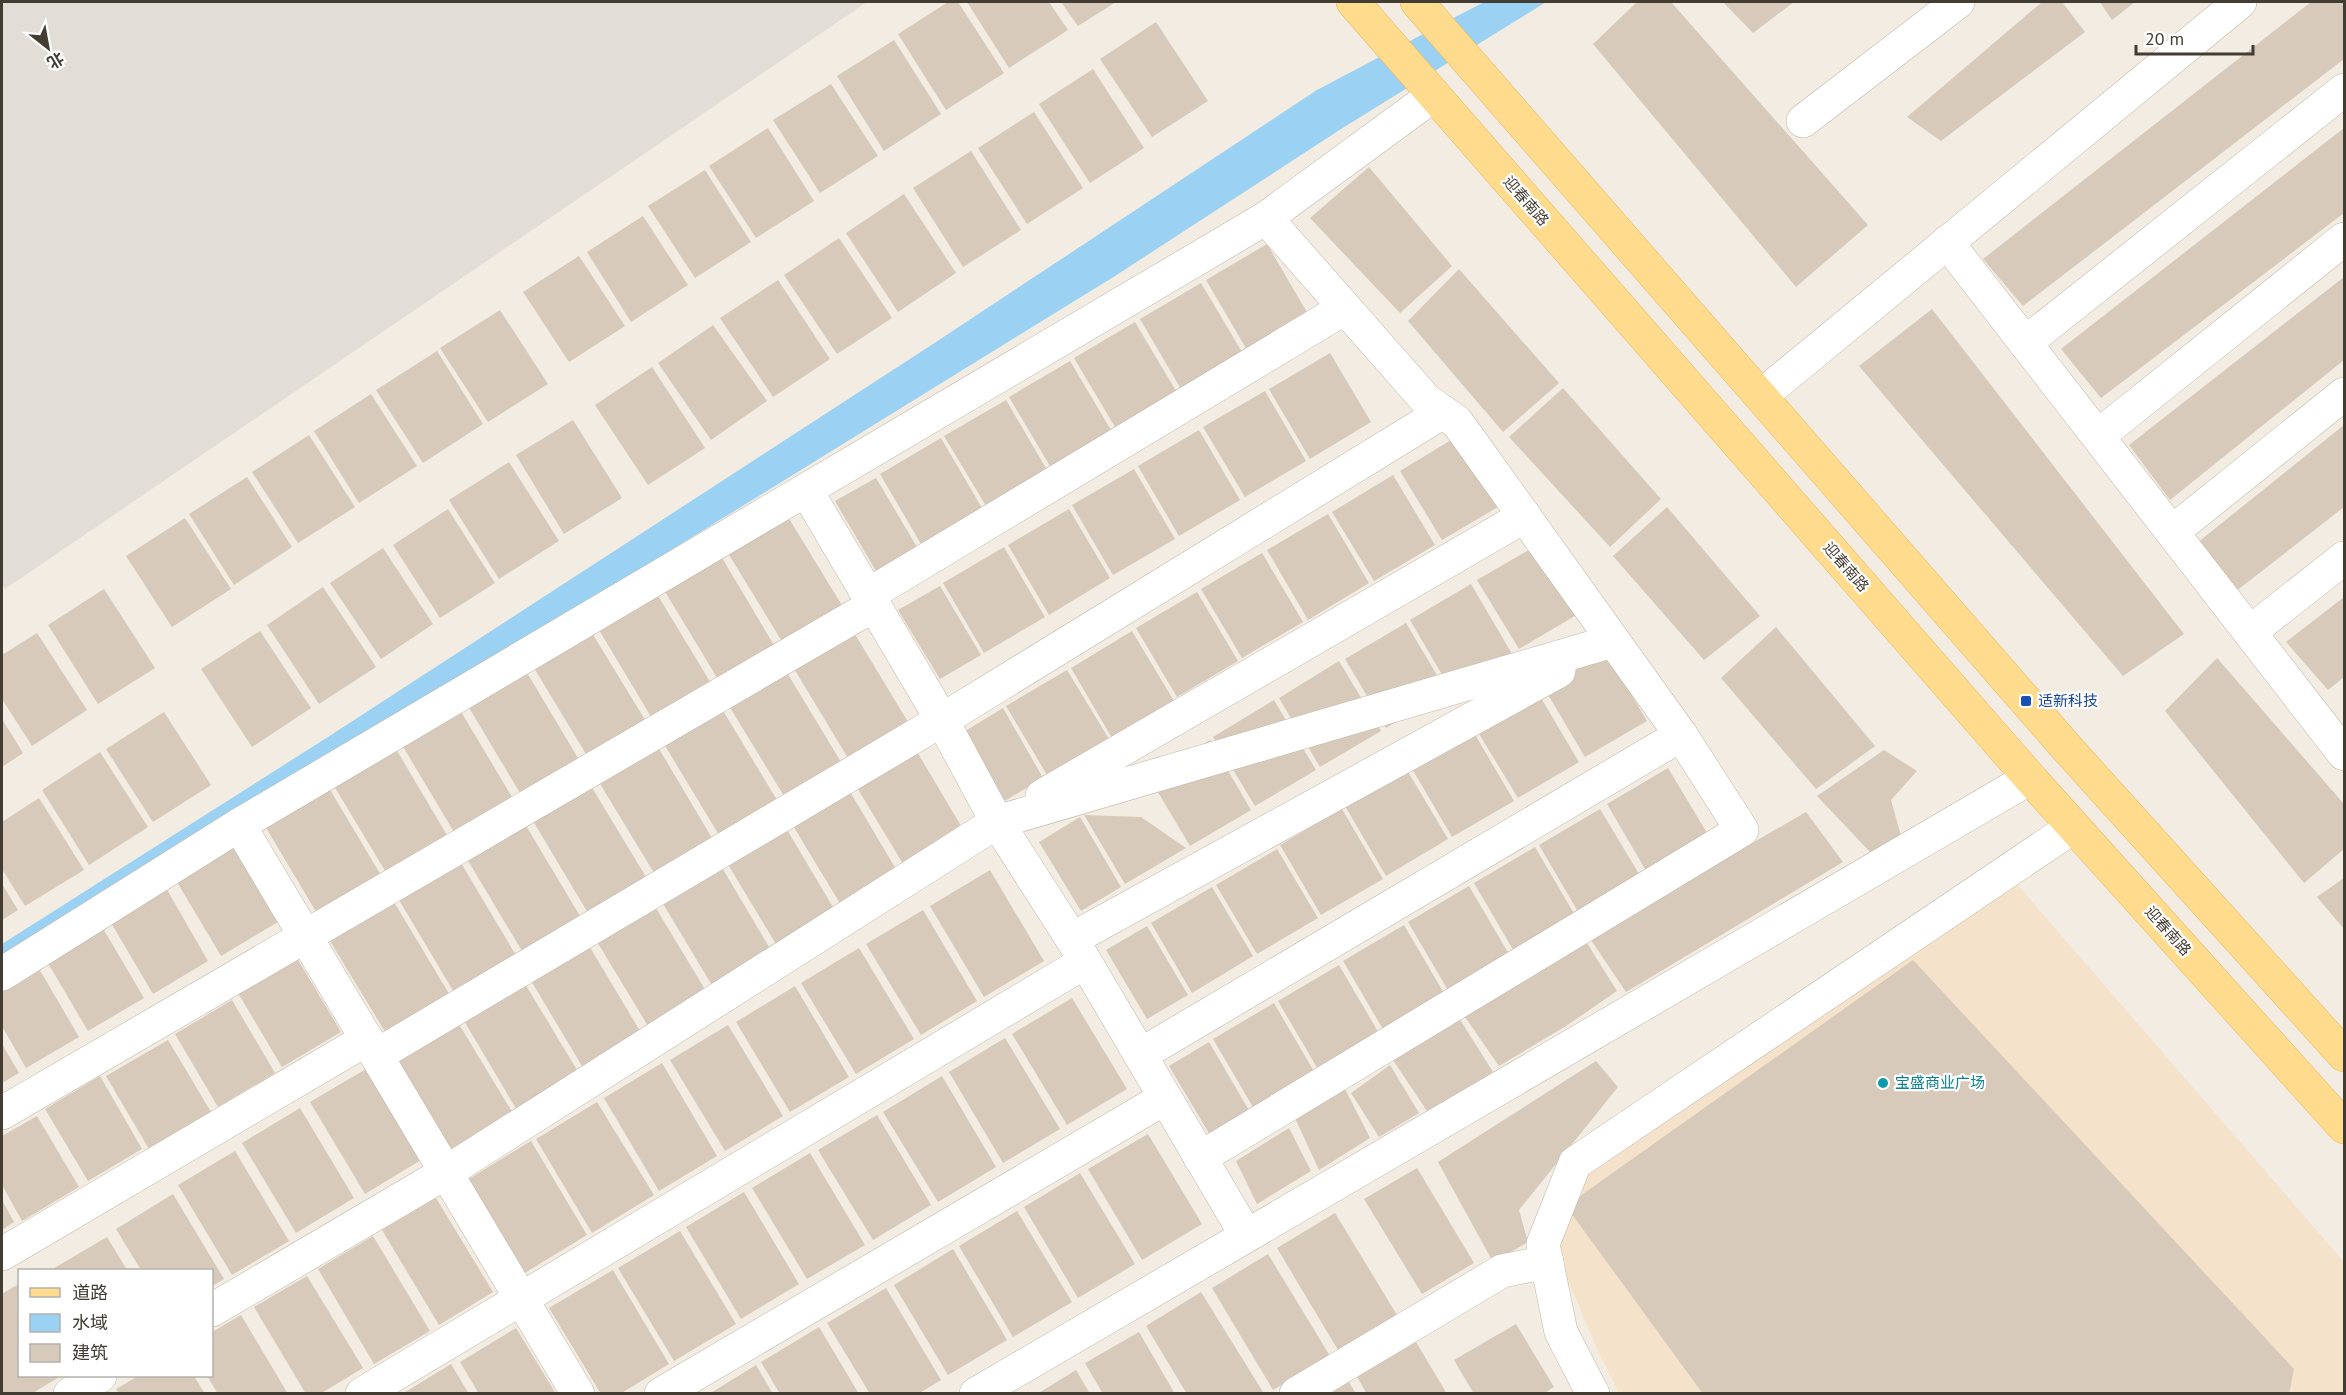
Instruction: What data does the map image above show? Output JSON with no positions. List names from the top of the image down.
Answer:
{
  "streets": {
    "main road": ["迎春南路"]
  },
  "places": {
    "transit": ["适新科技"],
    "other": ["宝盛商业广场"]
  },
  "legend": ["道路", "水域", "建筑"],
  "scale_bar": "20 m",
  "north": "bottom right"
}
